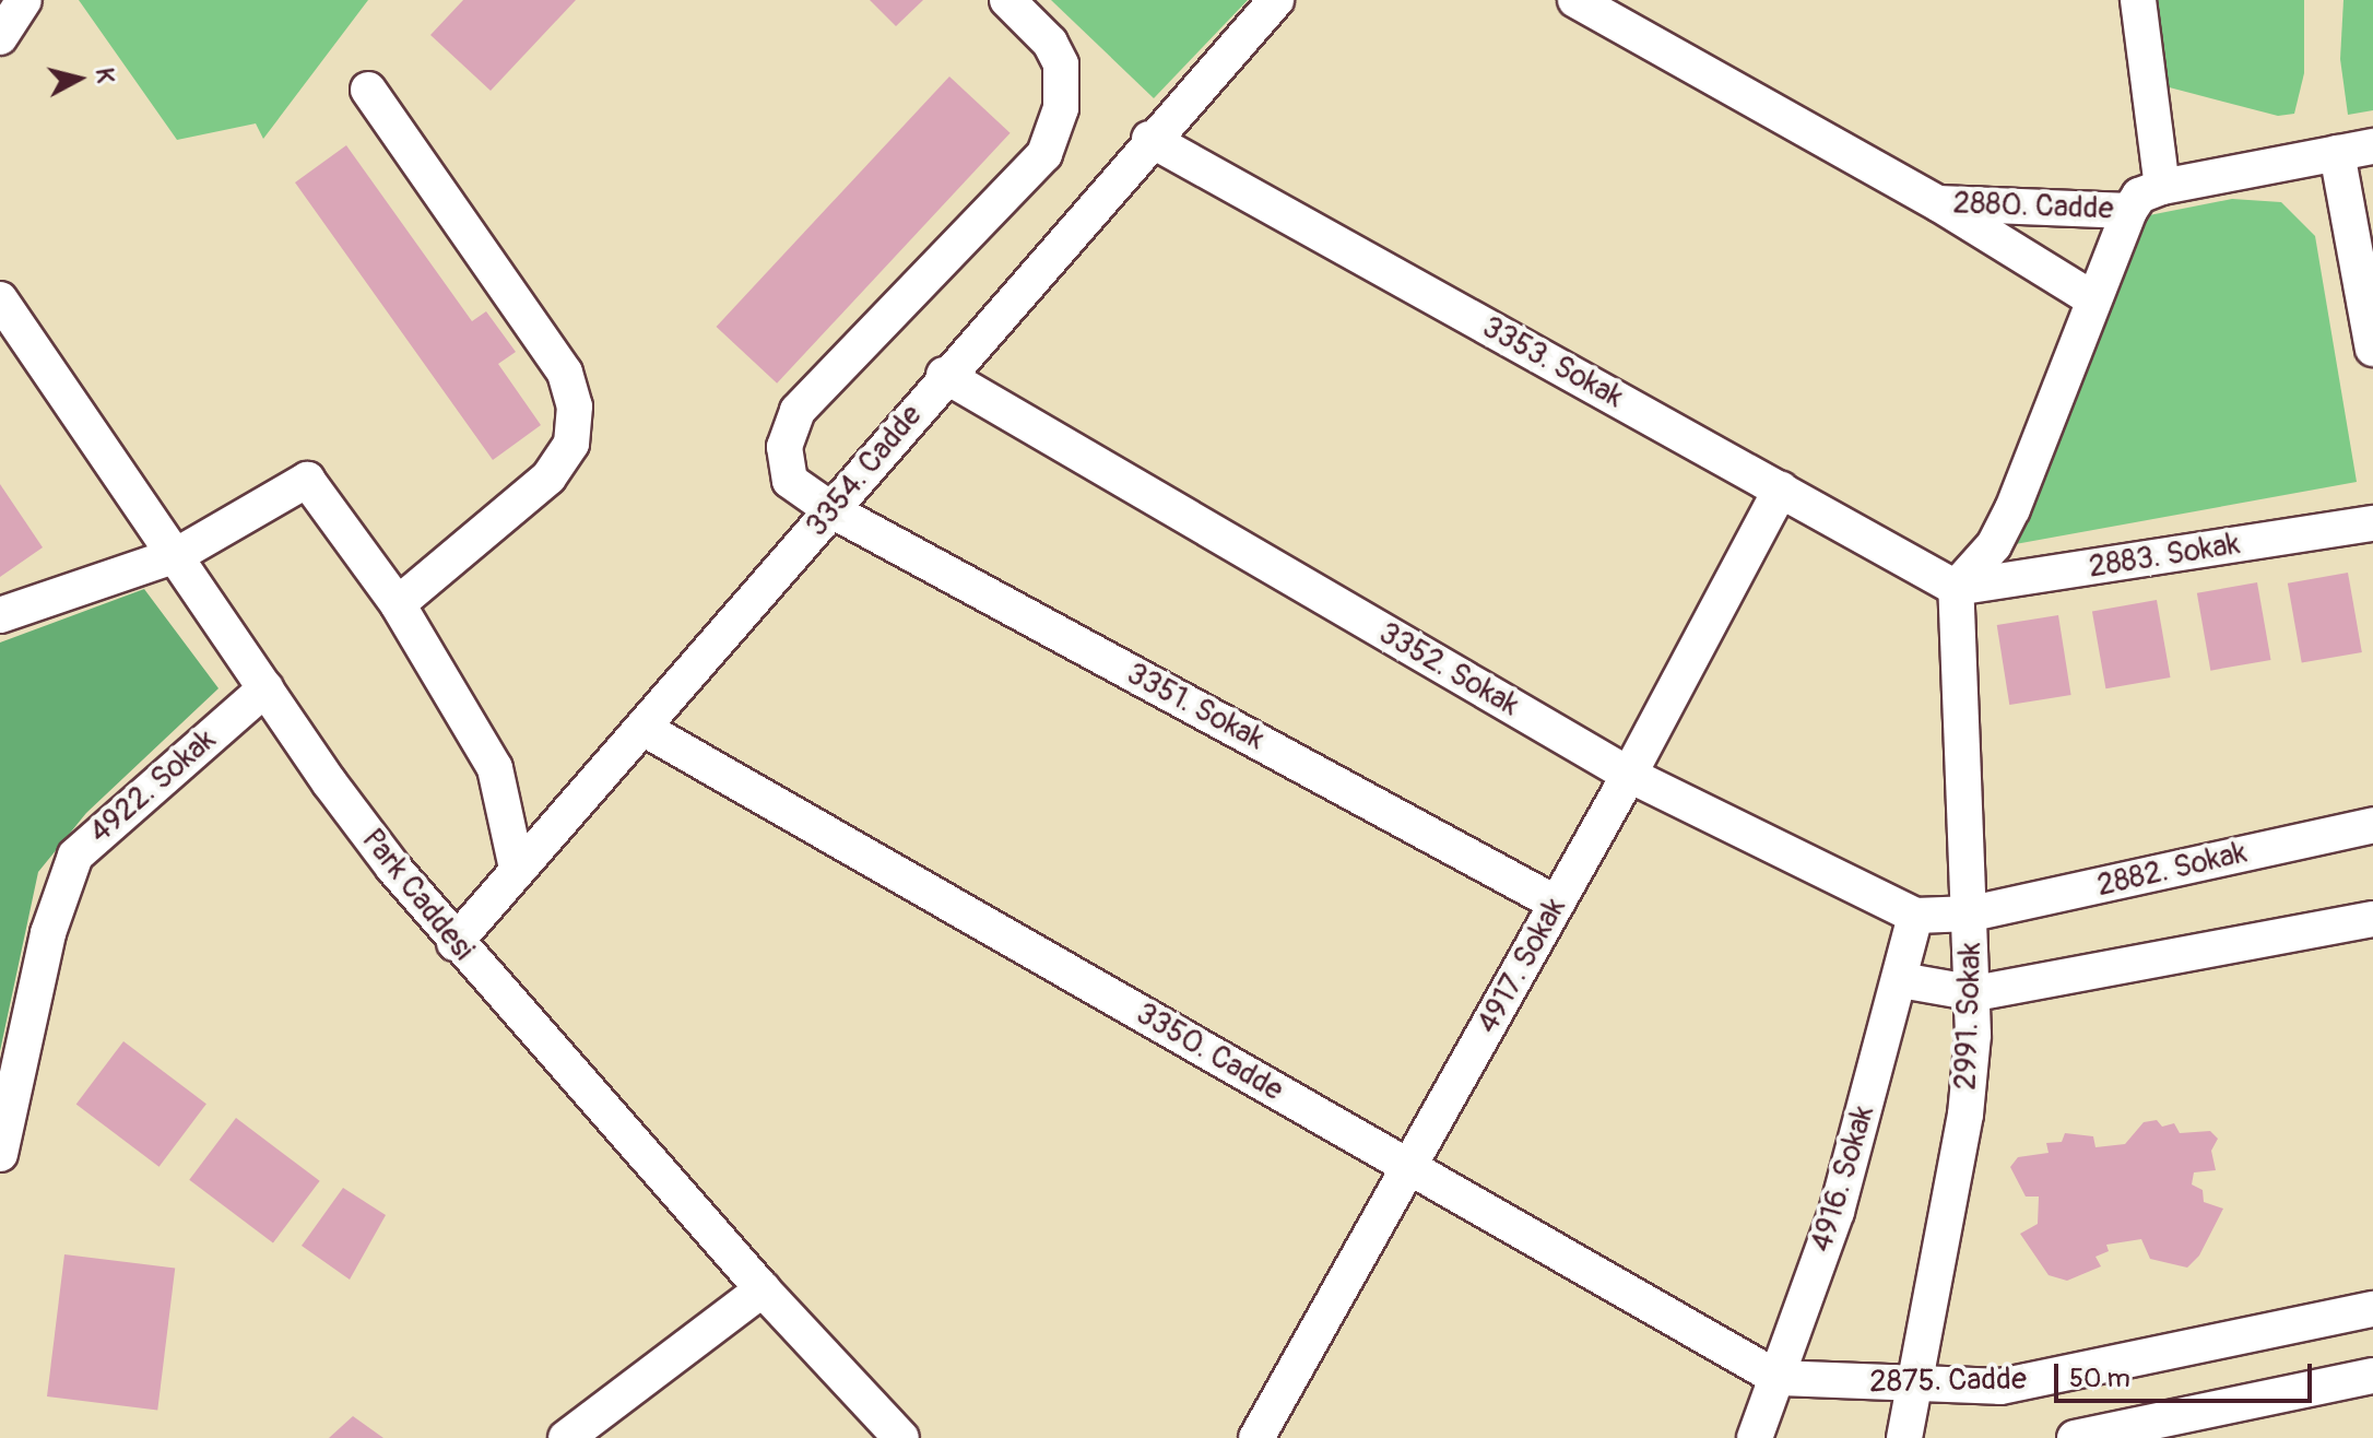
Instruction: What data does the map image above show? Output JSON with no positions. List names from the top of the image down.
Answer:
{
  "streets": {
    "street": [
      "2880. Cadde",
      "3353. Sokak",
      "3354. Cadde",
      "2883. Sokak",
      "3352. Sokak",
      "3351. Sokak",
      "4922. Sokak",
      "2882. Sokak",
      "Park Caddesi",
      "4917. Sokak",
      "2991. Sokak",
      "3350. Cadde",
      "4916. Sokak",
      "2875. Cadde"
    ]
  },
  "crossings": [
    ["3353. Sokak", "3354. Cadde"],
    ["3353. Sokak", "2883. Sokak"],
    ["3353. Sokak", "4917. Sokak"],
    ["3353. Sokak", "2991. Sokak"],
    ["3354. Cadde", "3352. Sokak"],
    ["3354. Cadde", "3351. Sokak"],
    ["3354. Cadde", "Park Caddesi"],
    ["3354. Cadde", "3350. Cadde"],
    ["2883. Sokak", "2991. Sokak"],
    ["3352. Sokak", "2882. Sokak"],
    ["3352. Sokak", "4917. Sokak"],
    ["3352. Sokak", "2991. Sokak"],
    ["3352. Sokak", "4916. Sokak"],
    ["3351. Sokak", "4917. Sokak"],
    ["4922. Sokak", "Park Caddesi"],
    ["2882. Sokak", "2991. Sokak"],
    ["4917. Sokak", "3350. Cadde"],
    ["2991. Sokak", "2875. Cadde"],
    ["3350. Cadde", "4916. Sokak"],
    ["3350. Cadde", "2875. Cadde"],
    ["4916. Sokak", "2875. Cadde"]
  ],
  "scale_bar": "50 m",
  "north": "right"
}
